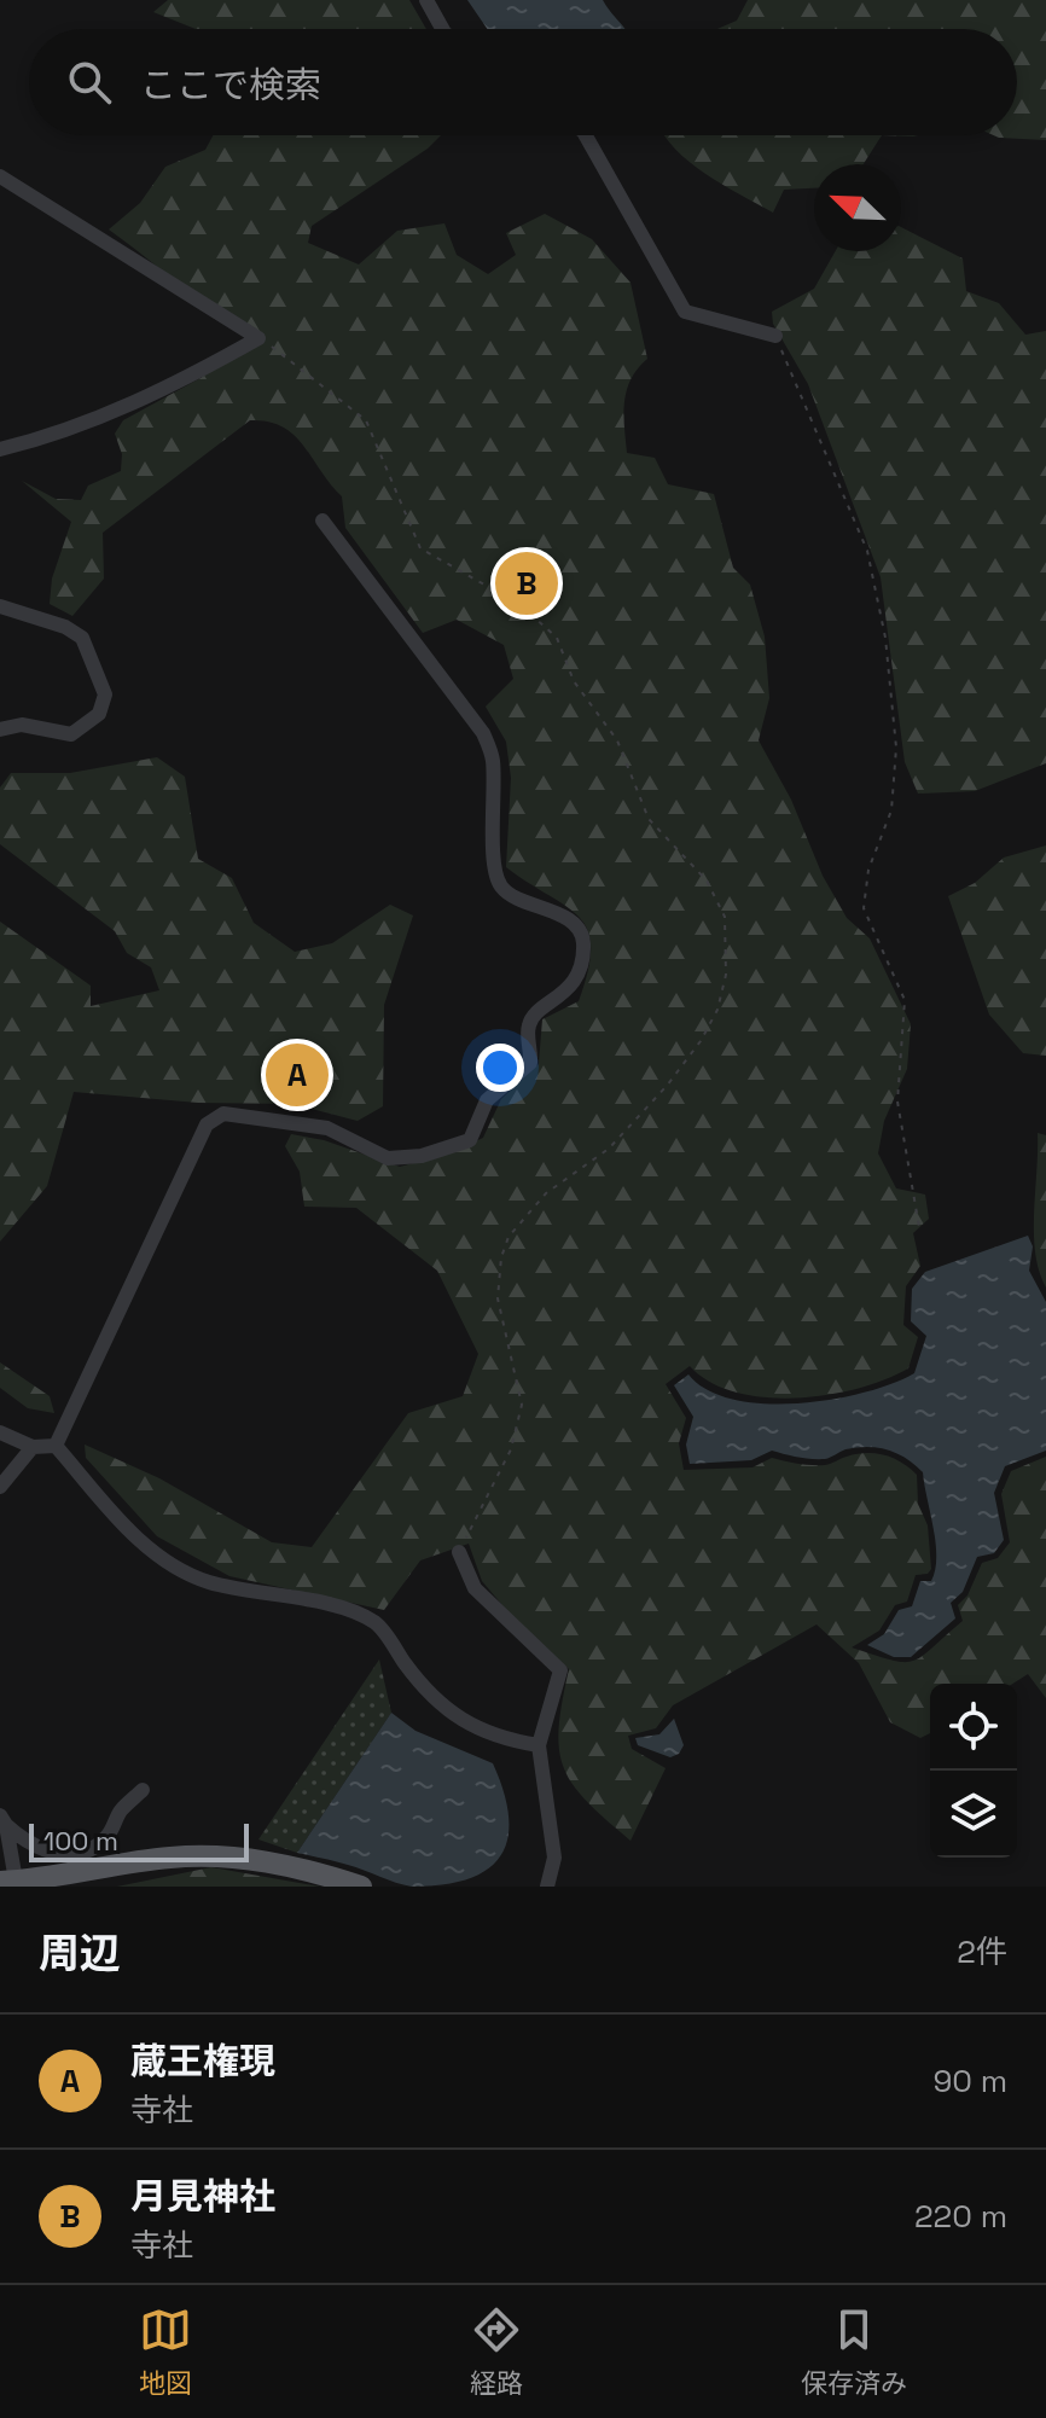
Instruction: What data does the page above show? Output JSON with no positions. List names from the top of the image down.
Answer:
{
  "scale_bar": "100 m",
  "north": "top left",
  "page": {
    "search": "ここで検索",
    "pins": ["B", "A"],
    "scale": "100 m",
    "heading": ["周辺", "2件"],
    "list": [
      {
        "mark": "A",
        "name": "蔵王権現",
        "note": "寺社",
        "value": "90 m"
      },
      {
        "mark": "B",
        "name": "月見神社",
        "note": "寺社",
        "value": "220 m"
      }
    ],
    "nav": ["地図", "経路", "保存済み"]
  }
}
